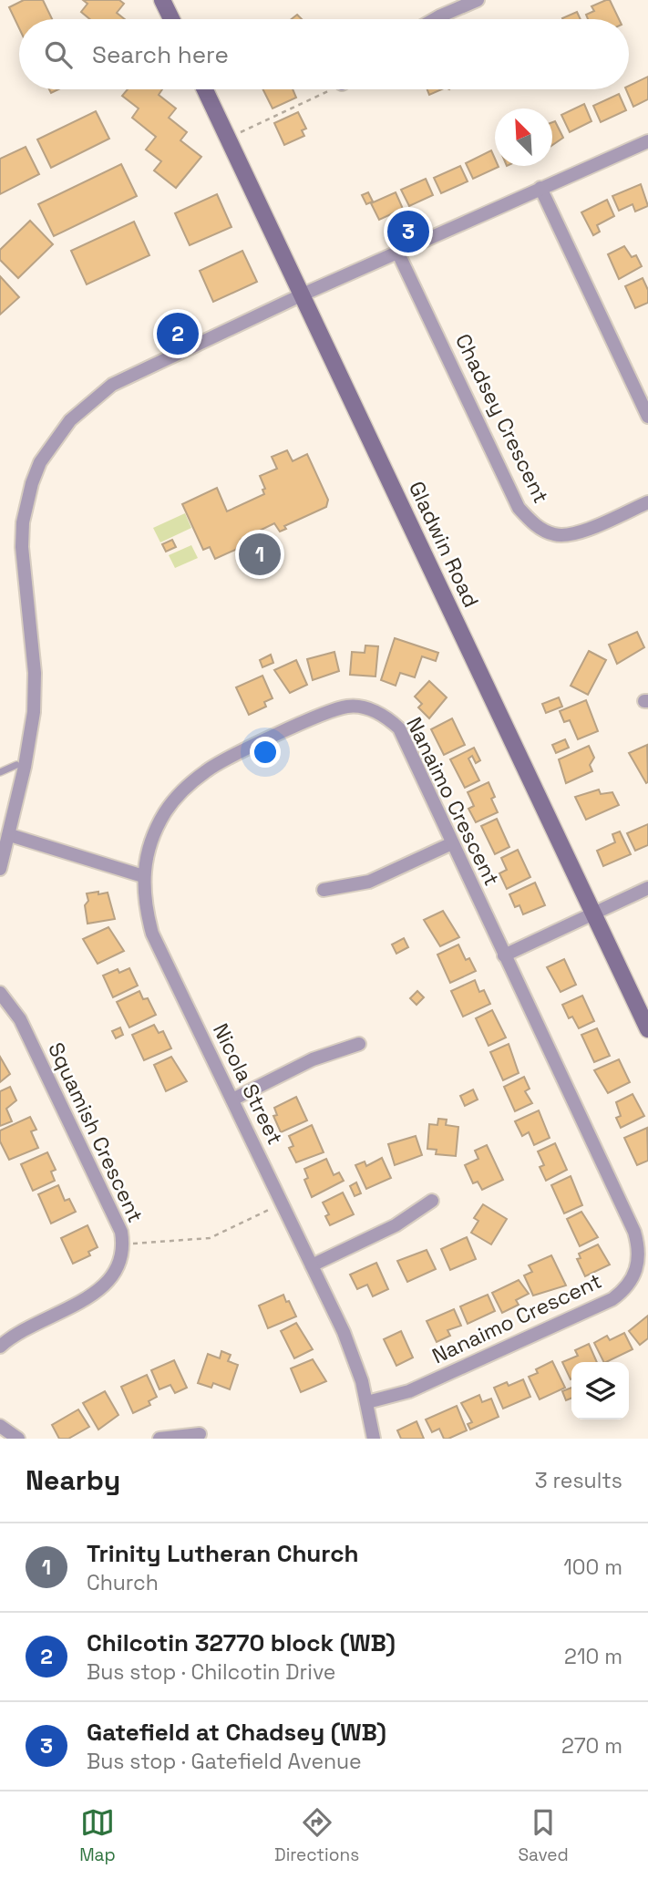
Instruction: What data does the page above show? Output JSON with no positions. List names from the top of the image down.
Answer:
{
  "streets": {
    "main road": ["Gladwin Road"],
    "street": [
      "Chadsey Crescent",
      "Nanaimo Crescent",
      "Nicola Street",
      "Squamish Crescent"
    ]
  },
  "crossings": [
    ["Nanaimo Crescent", "Nicola Street"]
  ],
  "north": "top left",
  "page": {
    "search": "Search here",
    "pins": ["3", "2", "1"],
    "heading": ["Nearby", "3 results"],
    "list": [
      {
        "mark": "1",
        "name": "Trinity Lutheran Church",
        "note": "Church",
        "value": "100 m"
      },
      {
        "mark": "2",
        "name": "Chilcotin 32770 block (WB)",
        "note": "Bus stop · Chilcotin Drive",
        "value": "210 m"
      },
      {
        "mark": "3",
        "name": "Gatefield at Chadsey (WB)",
        "note": "Bus stop · Gatefield Avenue",
        "value": "270 m"
      }
    ],
    "nav": ["Map", "Directions", "Saved"]
  }
}
